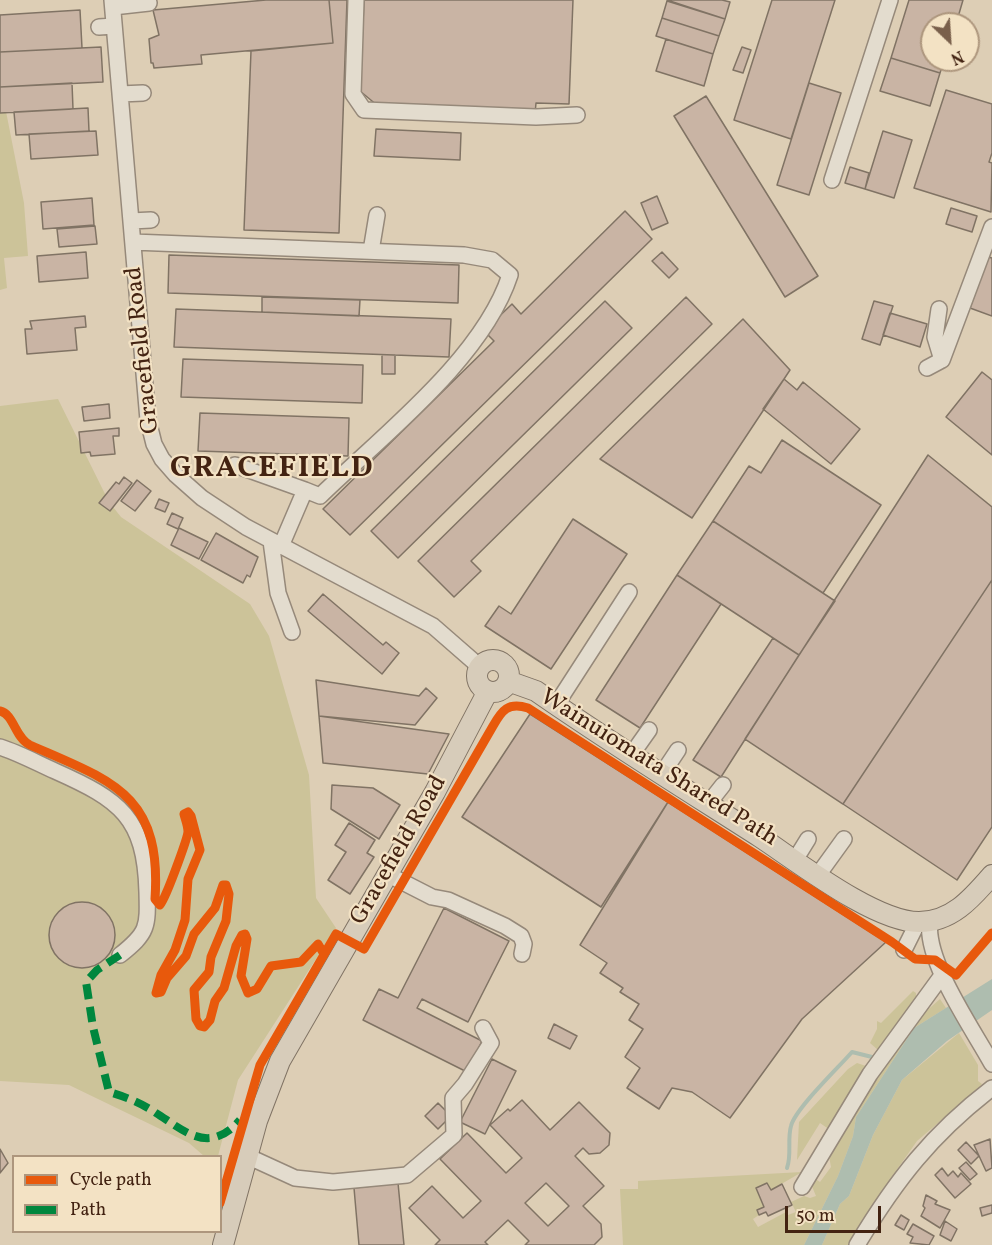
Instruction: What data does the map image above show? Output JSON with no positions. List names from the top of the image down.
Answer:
{
  "streets": {
    "main road": ["Gracefield Road"],
    "cycle path": ["Wainuiomata Shared Path"]
  },
  "districts": ["GRACEFIELD"],
  "legend": ["Cycle path", "Path"],
  "scale_bar": "50 m",
  "north": "bottom right"
}
